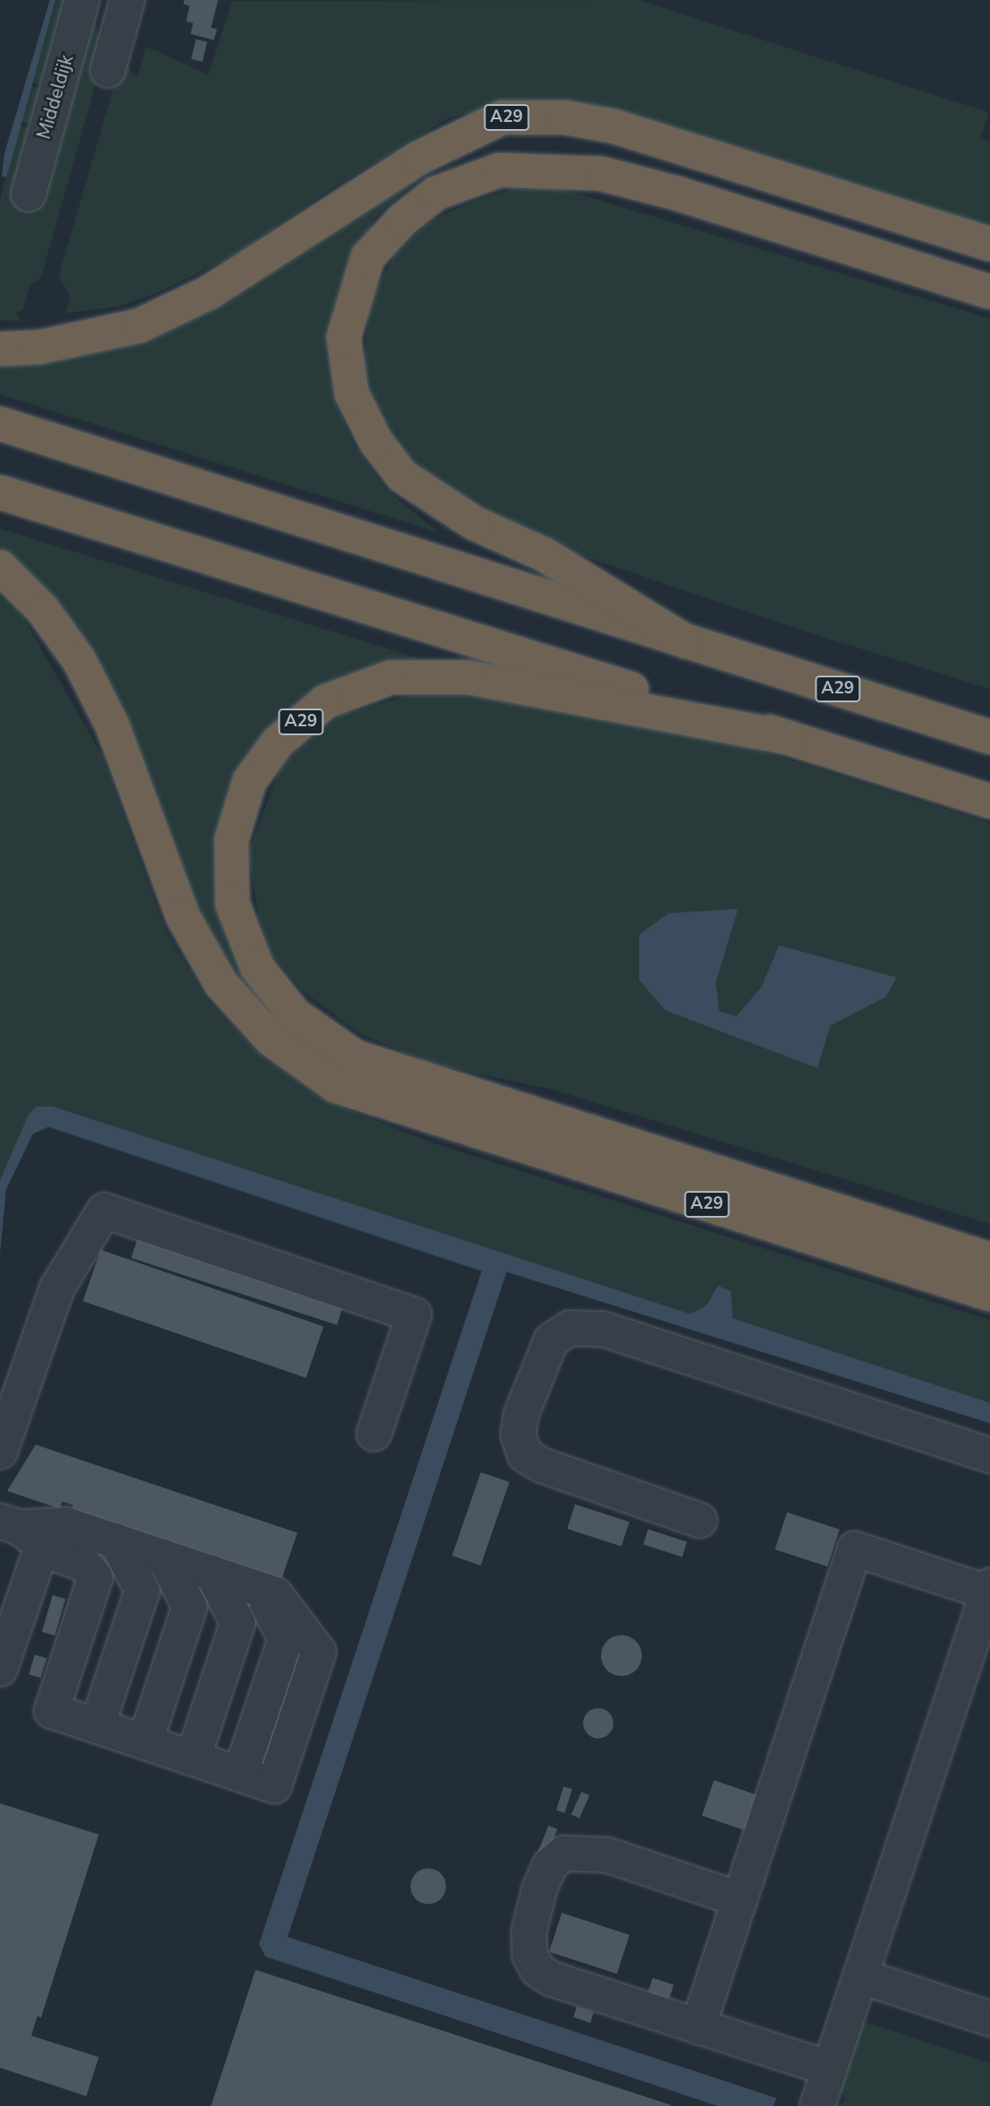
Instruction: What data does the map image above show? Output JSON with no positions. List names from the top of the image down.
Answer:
{
  "streets": {
    "highway": ["A29"],
    "street": ["Middeldijk"]
  }
}
